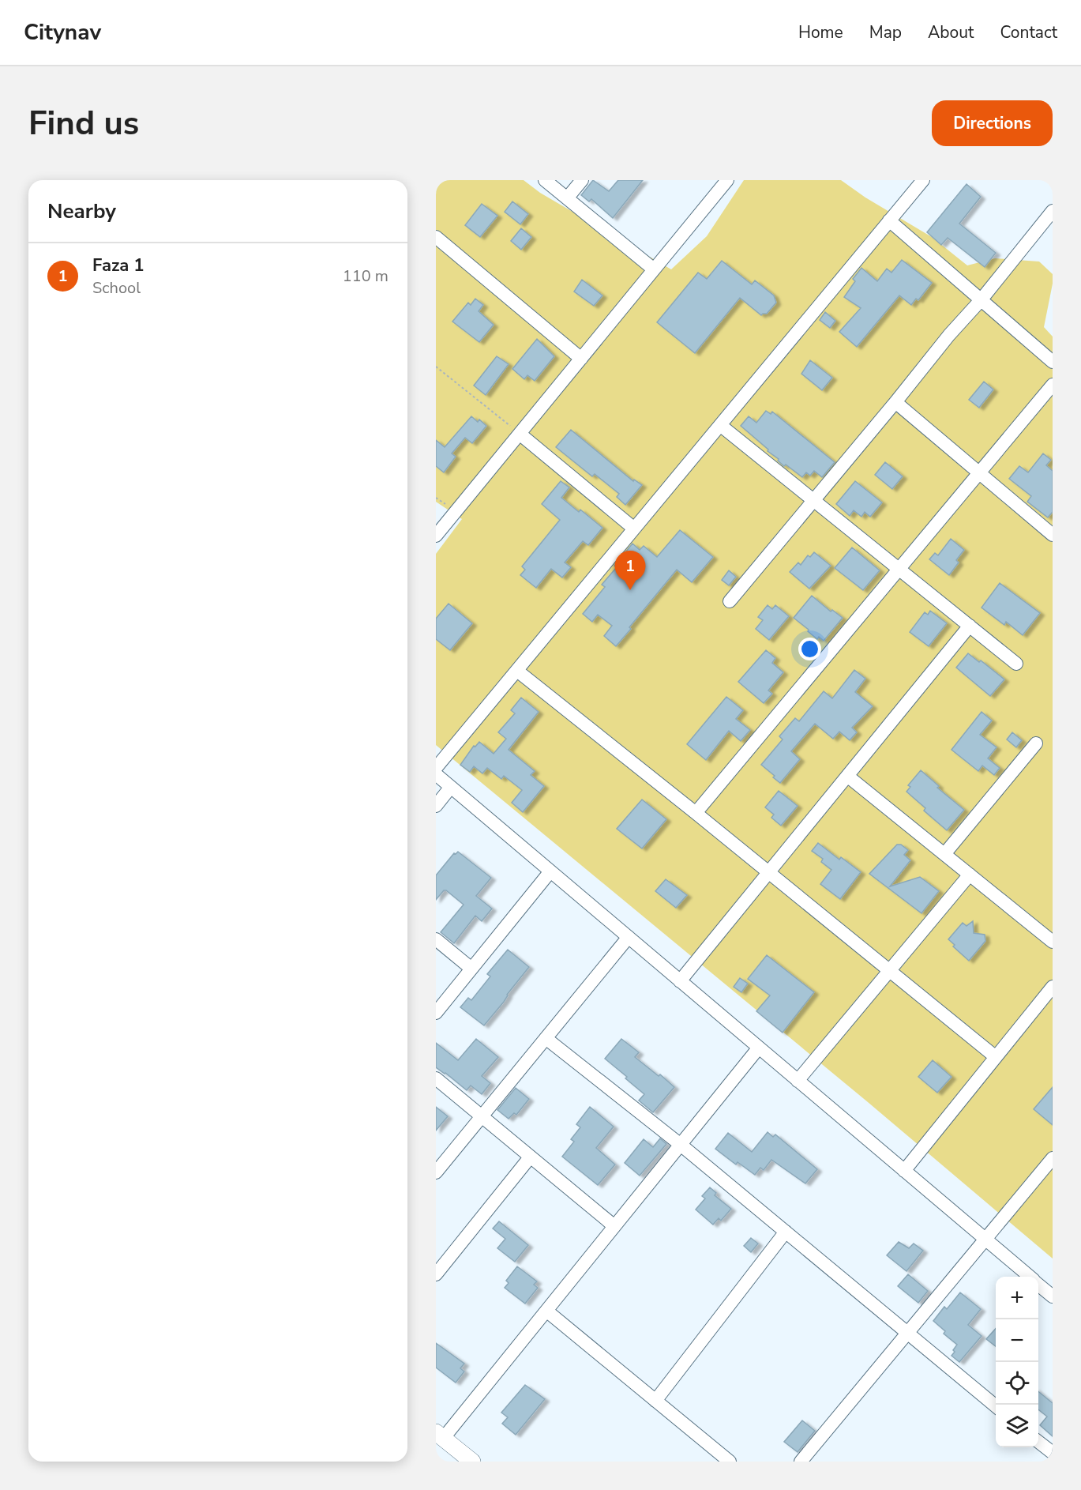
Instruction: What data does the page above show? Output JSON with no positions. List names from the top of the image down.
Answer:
{
  "page": {
    "header": "Citynav",
    "nav": [
      "Home",
      "Map",
      "About",
      "Contact"
    ],
    "buttons": "Directions",
    "title": "Find us",
    "heading": "Nearby",
    "list": [
      {
        "mark": "1",
        "name": "Faza 1",
        "note": "School",
        "value": "110 m"
      }
    ],
    "pins": "1",
    "map_buttons": ["+", "−"]
  }
}
